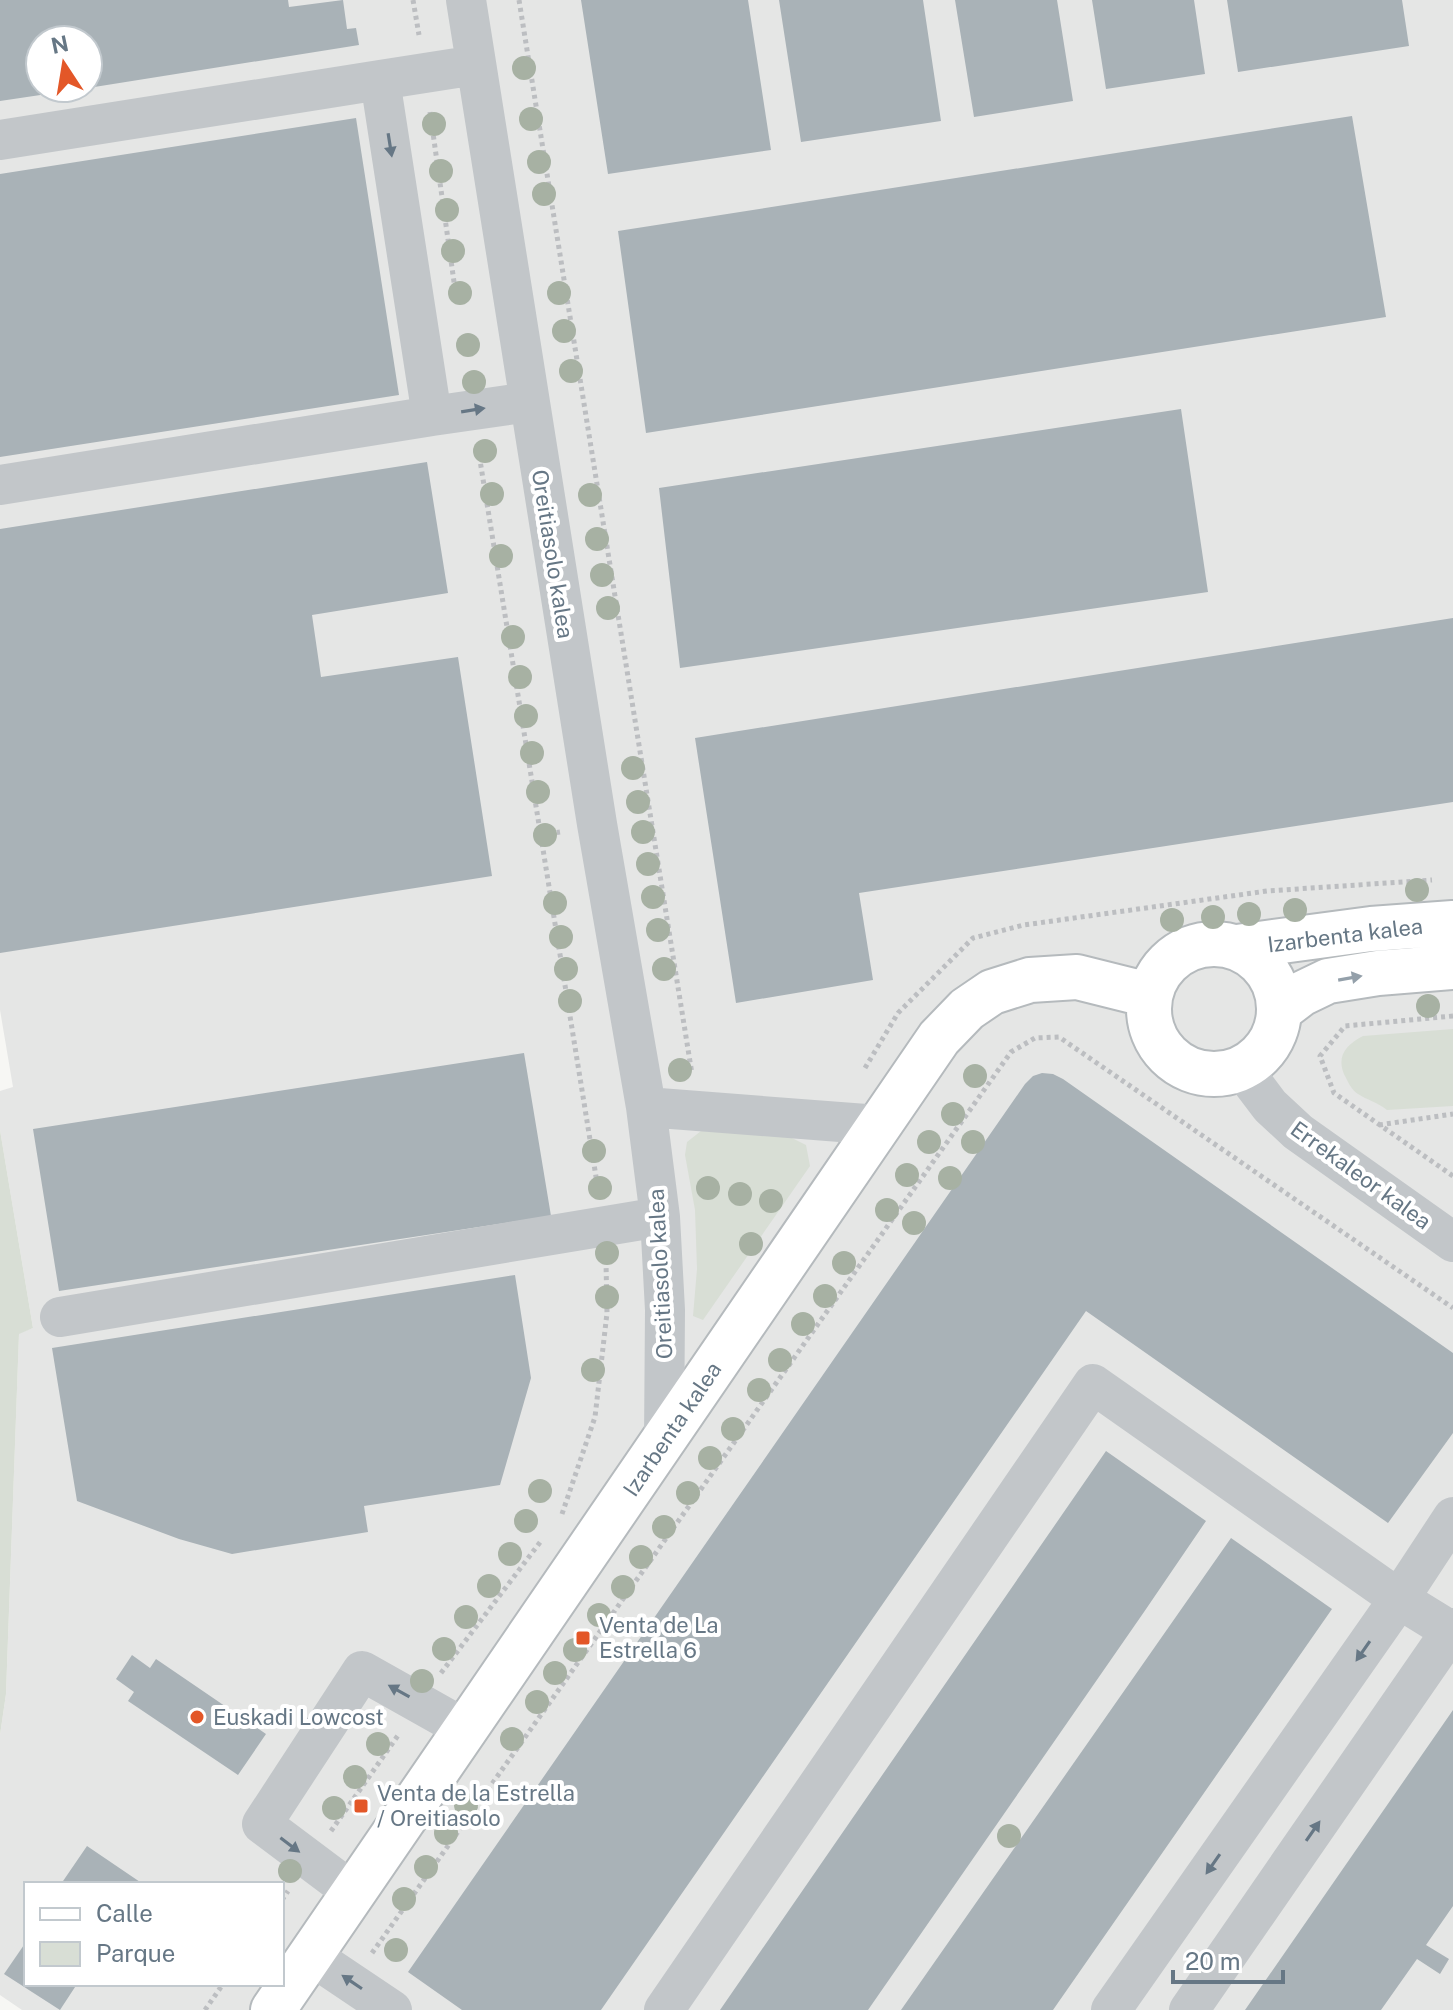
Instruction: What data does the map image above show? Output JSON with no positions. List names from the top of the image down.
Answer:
{
  "streets": {
    "main road": ["Izarbenta kalea"],
    "street": ["Oreitiasolo kalea", "Errekaleor kalea"]
  },
  "crossings": [
    ["Oreitiasolo kalea", "Izarbenta kalea"],
    ["Izarbenta kalea", "Errekaleor kalea"]
  ],
  "places": {
    "transit": ["Venta de La Estrella 6", "Venta de la Estrella / Oreitiasolo"],
    "other": ["Euskadi Lowcost"]
  },
  "legend": ["Calle", "Parque"],
  "scale_bar": "20 m",
  "north": "top"
}
